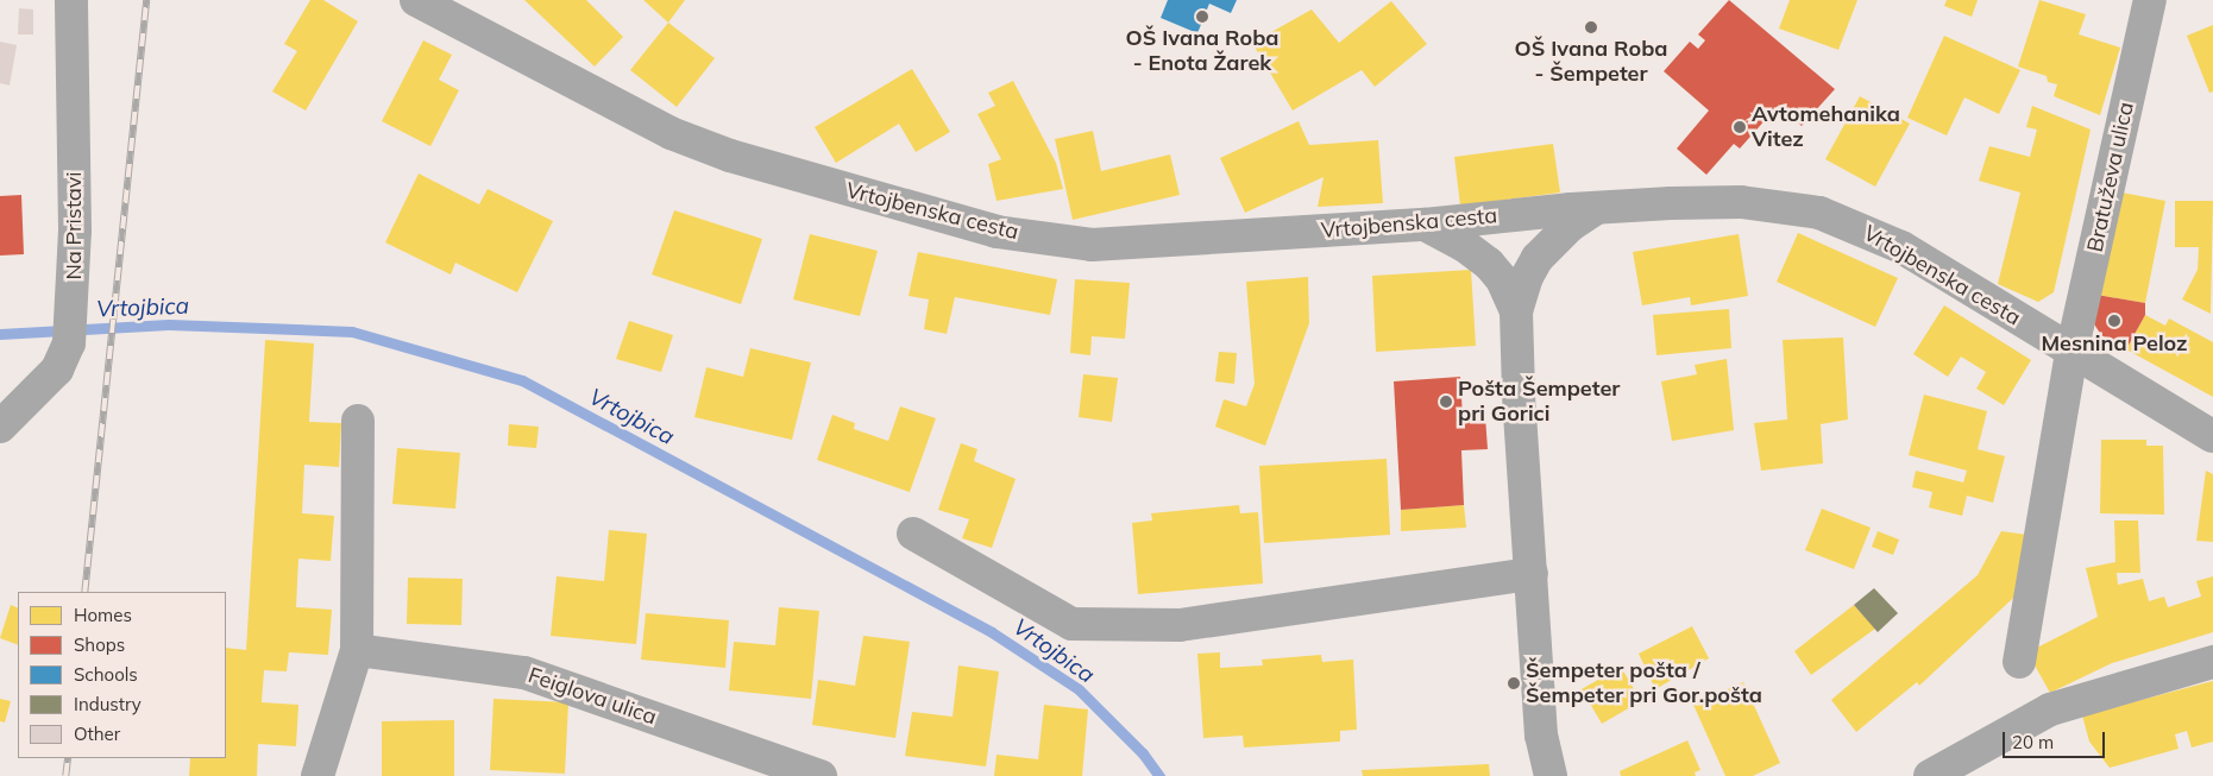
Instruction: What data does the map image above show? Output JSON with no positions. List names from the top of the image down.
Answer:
{
  "streets": {
    "street": [
      "Bratuževa ulica",
      "Vrtojbenska cesta",
      "Na Pristavi",
      "Feiglova ulica"
    ]
  },
  "crossings": [
    ["Bratuževa ulica", "Vrtojbenska cesta"]
  ],
  "water": ["Vrtojbica"],
  "places": [
    "OŠ Ivana Roba - Enota Žarek",
    "OŠ Ivana Roba - Šempeter",
    "Avtomehanika Vitez",
    "Mesnina Peloz",
    "Pošta Šempeter pri Gorici",
    "Šempeter pošta / Šempeter pri Gor.pošta"
  ],
  "legend": [
    "Homes",
    "Shops",
    "Schools",
    "Industry",
    "Other"
  ],
  "scale_bar": "20 m"
}
